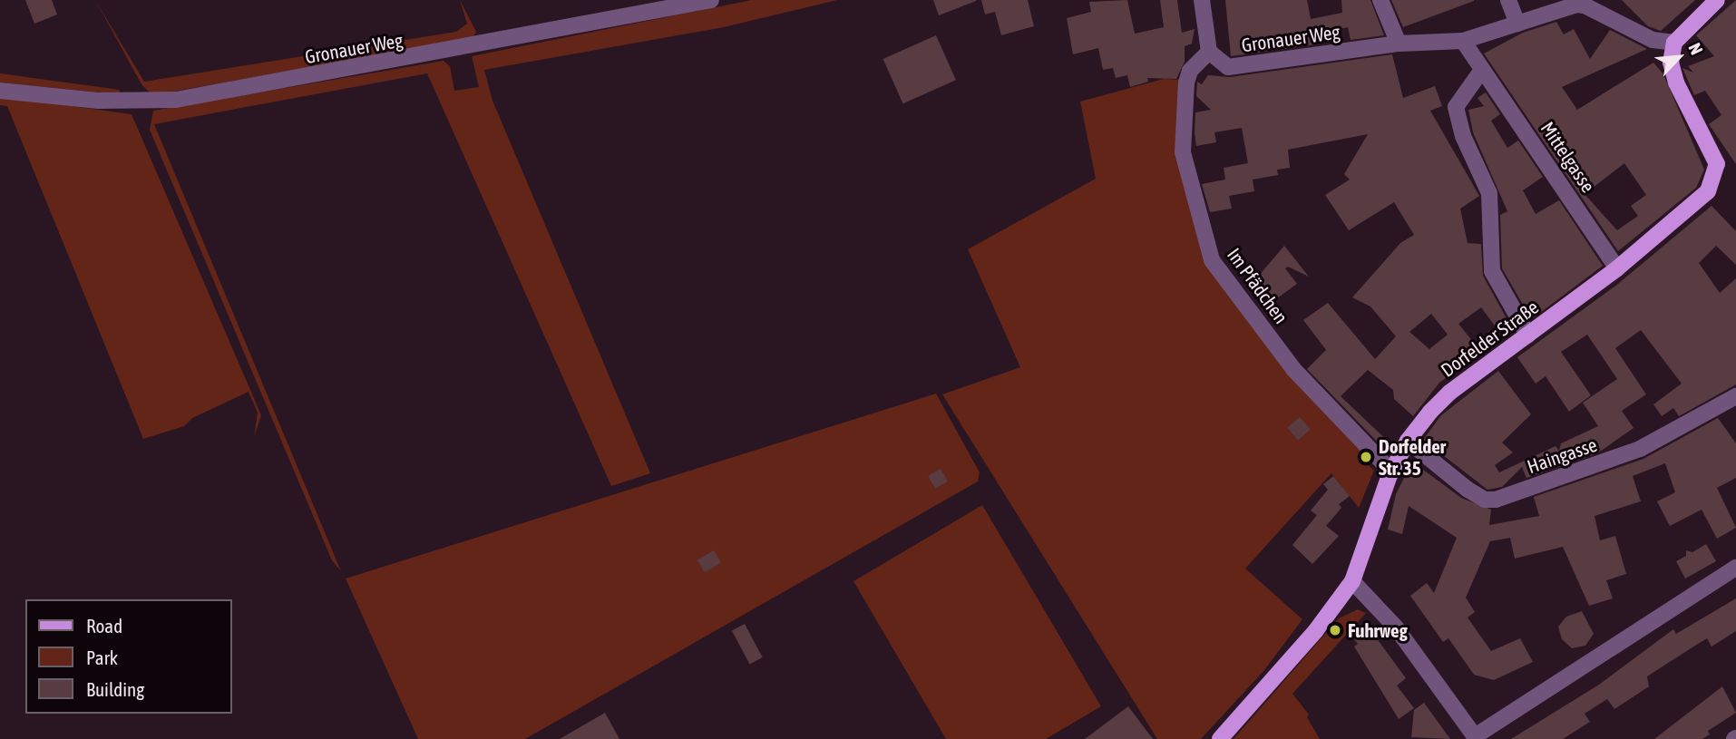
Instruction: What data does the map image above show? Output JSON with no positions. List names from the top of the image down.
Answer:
{
  "streets": {
    "main road": ["Dorfelder Straße"],
    "street": [
      "Gronauer Weg",
      "Mittelgasse",
      "Im Pfädchen",
      "Haingasse"
    ]
  },
  "crossings": [
    ["Gronauer Weg", "Mittelgasse"],
    ["Gronauer Weg", "Im Pfädchen"],
    ["Gronauer Weg", "Dorfelder Straße"],
    ["Mittelgasse", "Dorfelder Straße"],
    ["Im Pfädchen", "Dorfelder Straße"],
    ["Dorfelder Straße", "Haingasse"]
  ],
  "places": ["Dorfelder Str. 35", "Fuhrweg"],
  "legend": ["Road", "Park", "Building"],
  "north": "top right"
}
